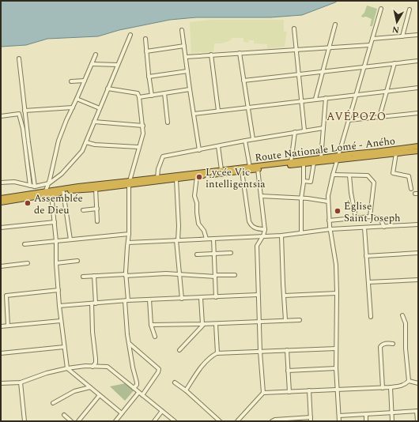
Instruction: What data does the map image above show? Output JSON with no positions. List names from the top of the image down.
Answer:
{
  "streets": {
    "highway": ["Route Nationale Lomé - Aného"]
  },
  "districts": ["AVÉPOZO"],
  "places": ["Lycée Vic intelligentsia", "Assemblée de Dieu", "Église Saint Joseph"],
  "north": "bottom"
}
